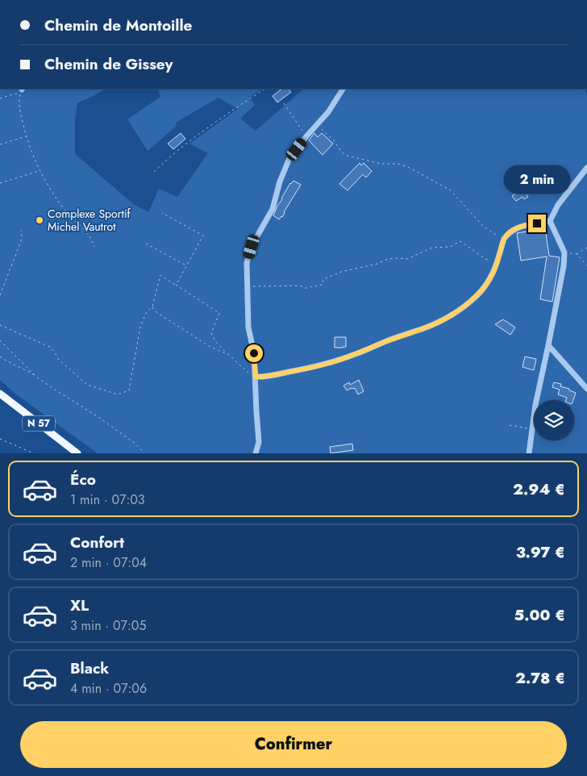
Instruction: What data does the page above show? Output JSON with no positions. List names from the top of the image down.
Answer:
{
  "streets": {
    "main road": ["N 57"]
  },
  "places": ["Complexe Sportif Michel Vautrot"],
  "page": {
    "banner": ["Chemin de Montoille", "Chemin de Gissey"],
    "bubble": "2 min",
    "list": [
      {
        "name": "Éco",
        "note": "1 min · 07:03",
        "value": "2.94 €"
      },
      {
        "name": "Confort",
        "note": "2 min · 07:04",
        "value": "3.97 €"
      },
      {
        "name": "XL",
        "note": "3 min · 07:05",
        "value": "5.00 €"
      },
      {
        "name": "Black",
        "note": "4 min · 07:06",
        "value": "2.78 €"
      }
    ],
    "buttons": "Confirmer"
  }
}
